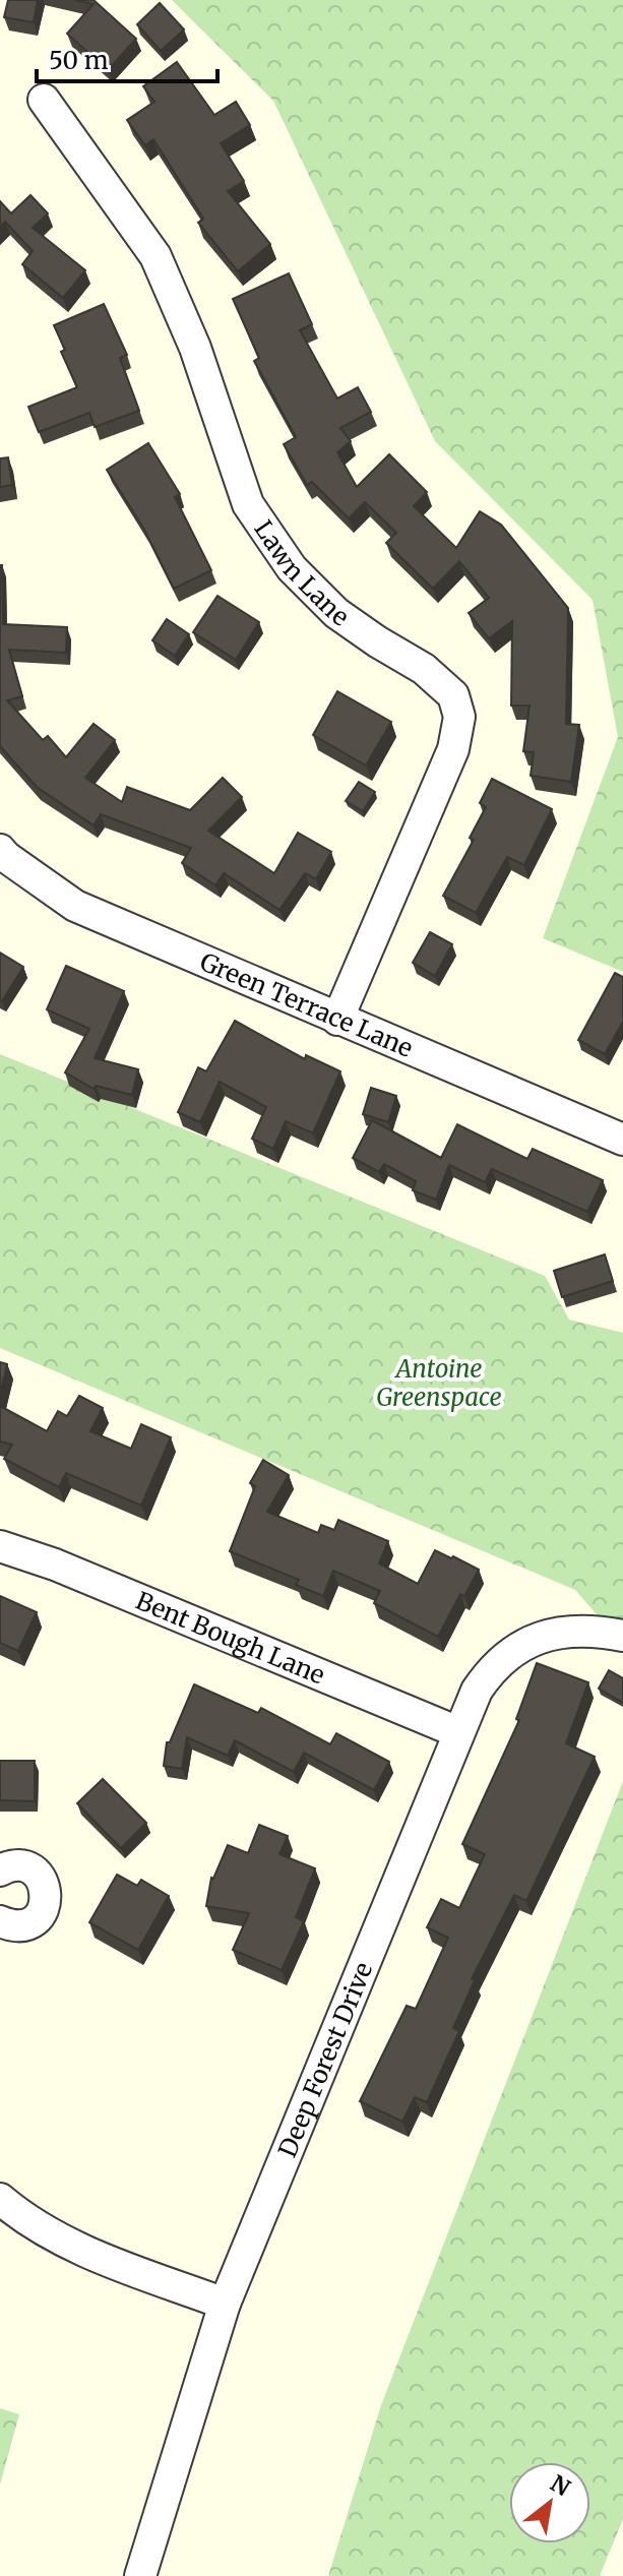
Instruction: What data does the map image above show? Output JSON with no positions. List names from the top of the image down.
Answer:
{
  "streets": {
    "street": [
      "Lawn Lane",
      "Green Terrace Lane",
      "Bent Bough Lane",
      "Deep Forest Drive"
    ]
  },
  "crossings": [
    ["Lawn Lane", "Green Terrace Lane"],
    ["Bent Bough Lane", "Deep Forest Drive"]
  ],
  "parks": ["Antoine Greenspace"],
  "scale_bar": "50 m",
  "north": "top right"
}
